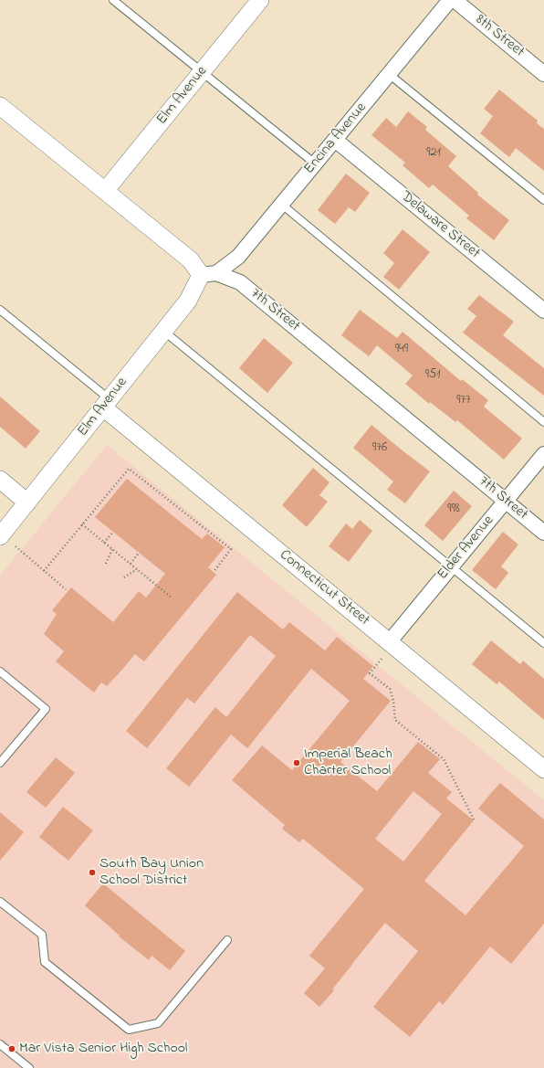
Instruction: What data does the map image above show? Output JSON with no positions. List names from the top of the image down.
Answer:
{
  "streets": {
    "street": [
      "8th Street",
      "Elm Avenue",
      "Encina Avenue",
      "Delaware Street",
      "7th Street",
      "Elder Avenue",
      "Connecticut Street"
    ]
  },
  "crossings": [
    ["Elm Avenue", "Encina Avenue"],
    ["Elm Avenue", "7th Street"],
    ["Elm Avenue", "Connecticut Street"],
    ["Encina Avenue", "Delaware Street"],
    ["Encina Avenue", "7th Street"],
    ["7th Street", "Elder Avenue"],
    ["Elder Avenue", "Connecticut Street"]
  ],
  "places": ["Imperial Beach Charter School", "South Bay Union School District", "Mar Vista Senior High School"],
  "house_numbers": [
    "921",
    "949",
    "951",
    "977",
    "976",
    "998"
  ]
}
